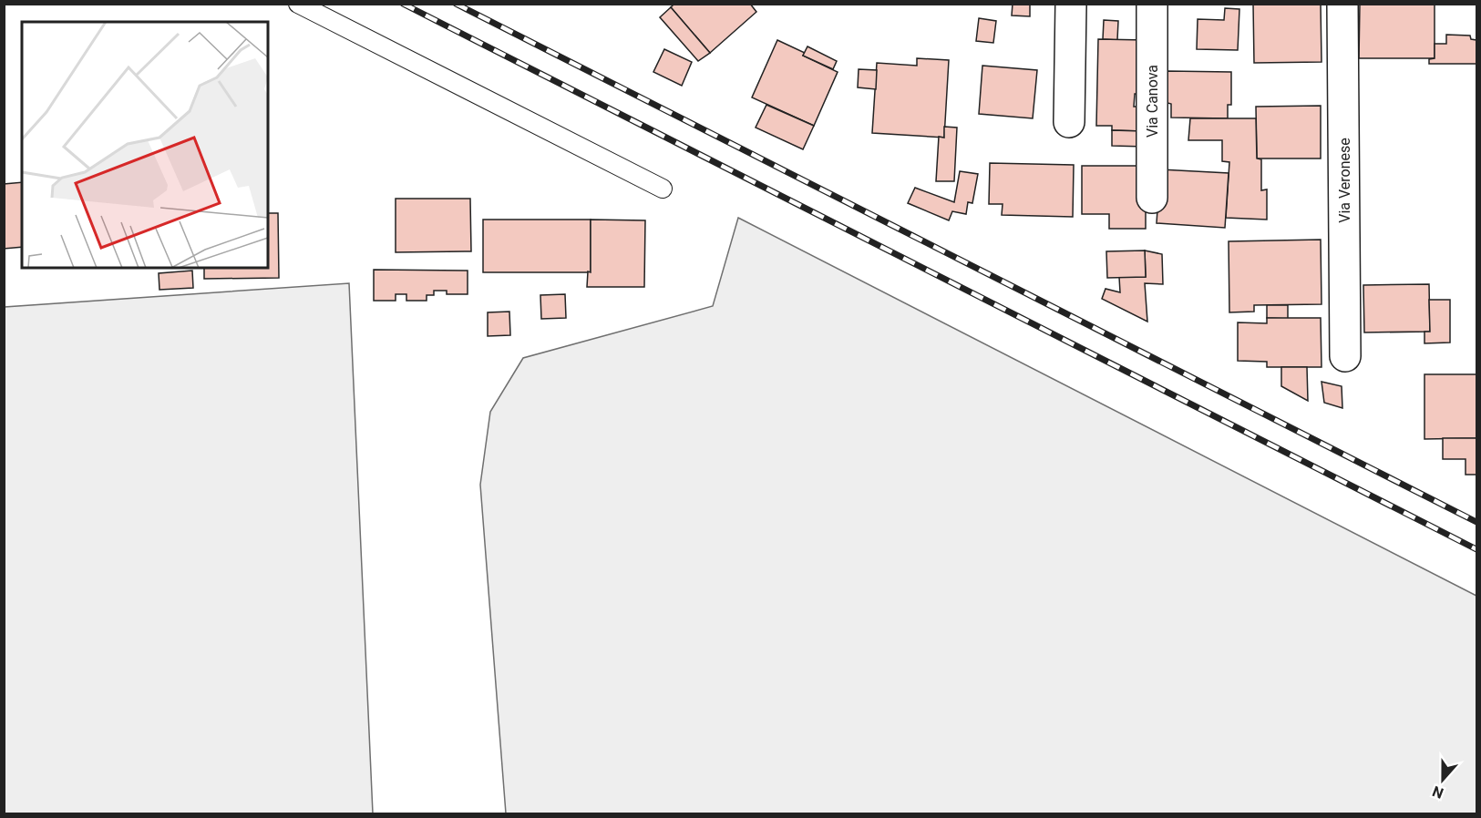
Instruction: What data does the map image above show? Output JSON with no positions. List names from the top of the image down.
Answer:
{
  "streets": {
    "street": ["Via Canova", "Via Veronese"]
  },
  "north": "bottom"
}
